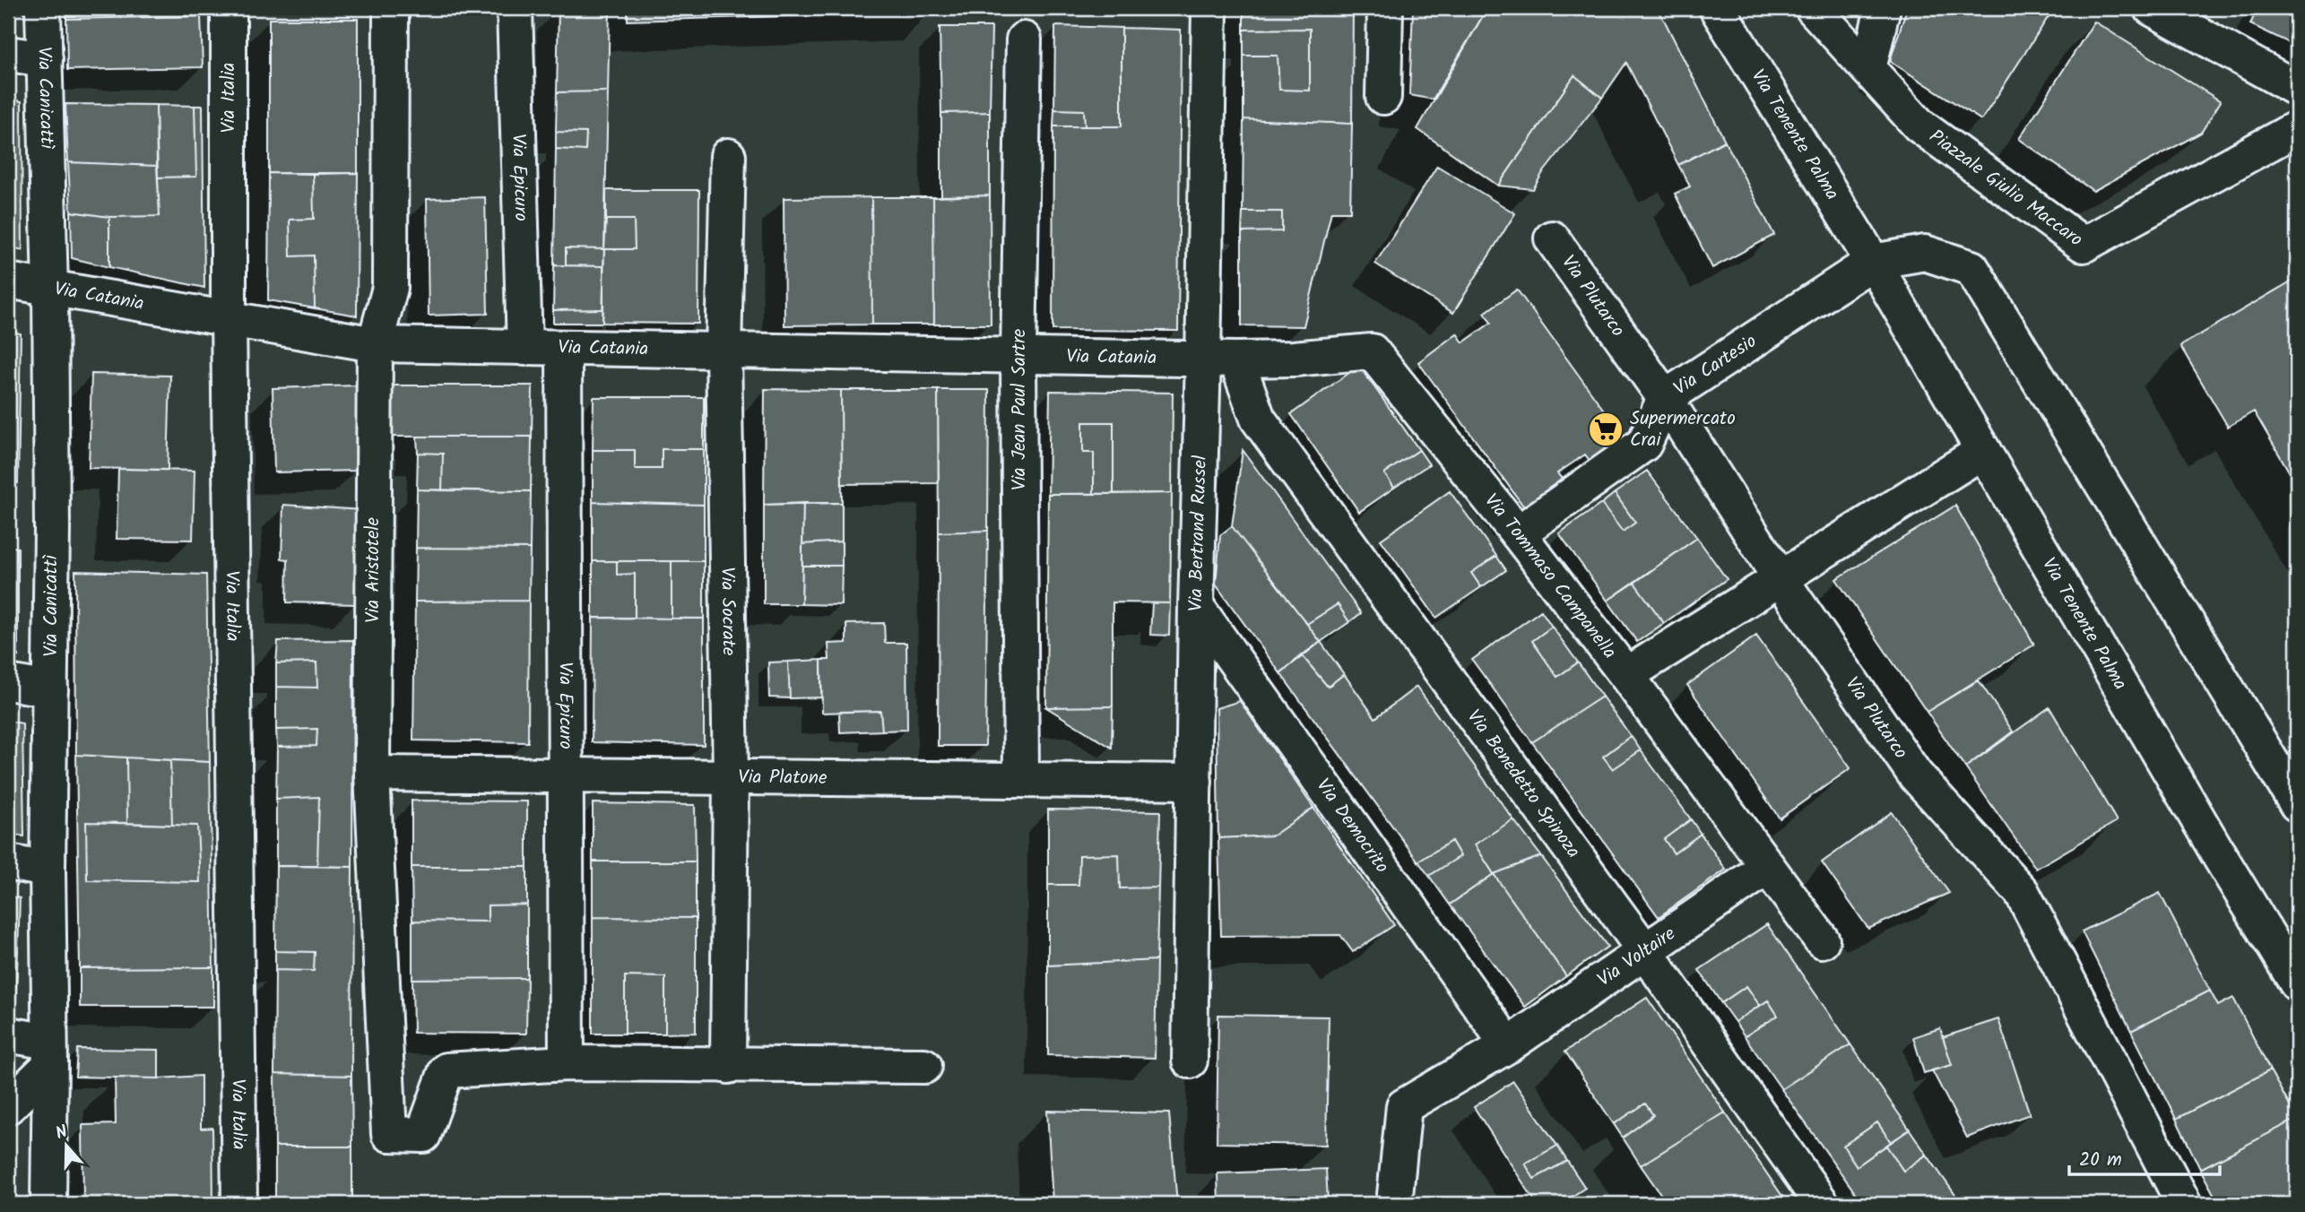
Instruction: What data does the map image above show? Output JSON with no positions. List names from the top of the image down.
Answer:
{
  "streets": {
    "street": [
      "Via Canicattì",
      "Via Italia",
      "Via Tenente Palma",
      "Via Epicuro",
      "Piazzale Giulio Maccaro",
      "Via Plutarco",
      "Via Catania",
      "Via Cartesio",
      "Via Jean Paul Sartre",
      "Via Bertrand Russel",
      "Via Aristotele",
      "Via Tommaso Campanella",
      "Via Socrate",
      "Via Platone",
      "Via Benedetto Spinoza",
      "Via Democrito",
      "Via Voltaire"
    ]
  },
  "crossings": [
    ["Via Canicattì", "Via Catania"],
    ["Via Italia", "Via Catania"],
    ["Via Tenente Palma", "Via Cartesio"],
    ["Via Epicuro", "Via Catania"],
    ["Via Epicuro", "Via Aristotele"],
    ["Via Epicuro", "Via Platone"],
    ["Via Plutarco", "Via Cartesio"],
    ["Via Catania", "Via Jean Paul Sartre"],
    ["Via Catania", "Via Bertrand Russel"],
    ["Via Catania", "Via Aristotele"],
    ["Via Catania", "Via Tommaso Campanella"],
    ["Via Catania", "Via Socrate"],
    ["Via Catania", "Via Benedetto Spinoza"],
    ["Via Cartesio", "Via Tommaso Campanella"],
    ["Via Jean Paul Sartre", "Via Platone"],
    ["Via Bertrand Russel", "Via Tommaso Campanella"],
    ["Via Bertrand Russel", "Via Platone"],
    ["Via Bertrand Russel", "Via Benedetto Spinoza"],
    ["Via Bertrand Russel", "Via Democrito"],
    ["Via Aristotele", "Via Platone"],
    ["Via Tommaso Campanella", "Via Benedetto Spinoza"],
    ["Via Tommaso Campanella", "Via Voltaire"],
    ["Via Socrate", "Via Platone"],
    ["Via Benedetto Spinoza", "Via Voltaire"],
    ["Via Democrito", "Via Voltaire"]
  ],
  "places": {
    "supermarket": ["Supermercato Crai"]
  },
  "scale_bar": "20 m",
  "north": "top"
}
